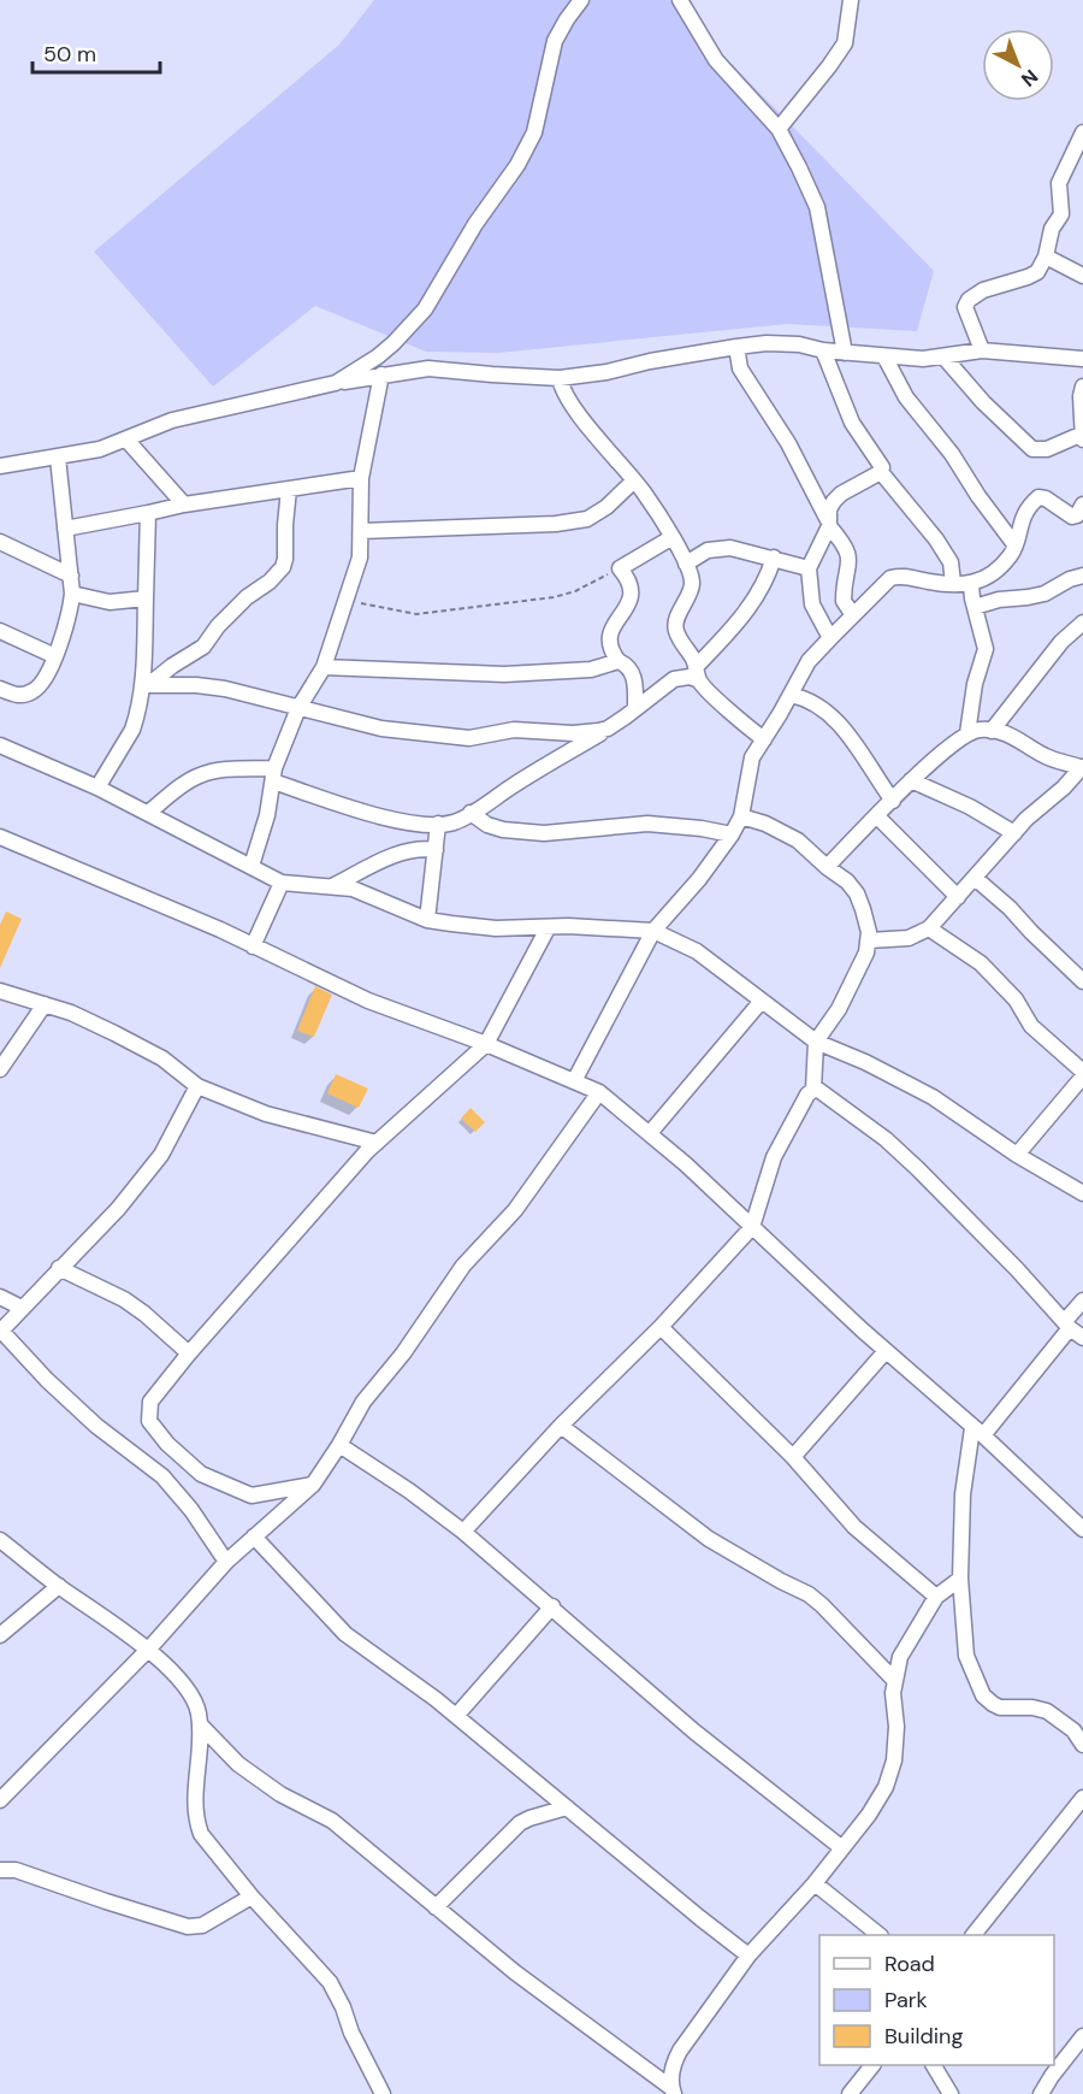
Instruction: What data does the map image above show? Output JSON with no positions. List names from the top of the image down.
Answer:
{
  "legend": ["Road", "Park", "Building"],
  "scale_bar": "50 m",
  "north": "bottom right"
}
